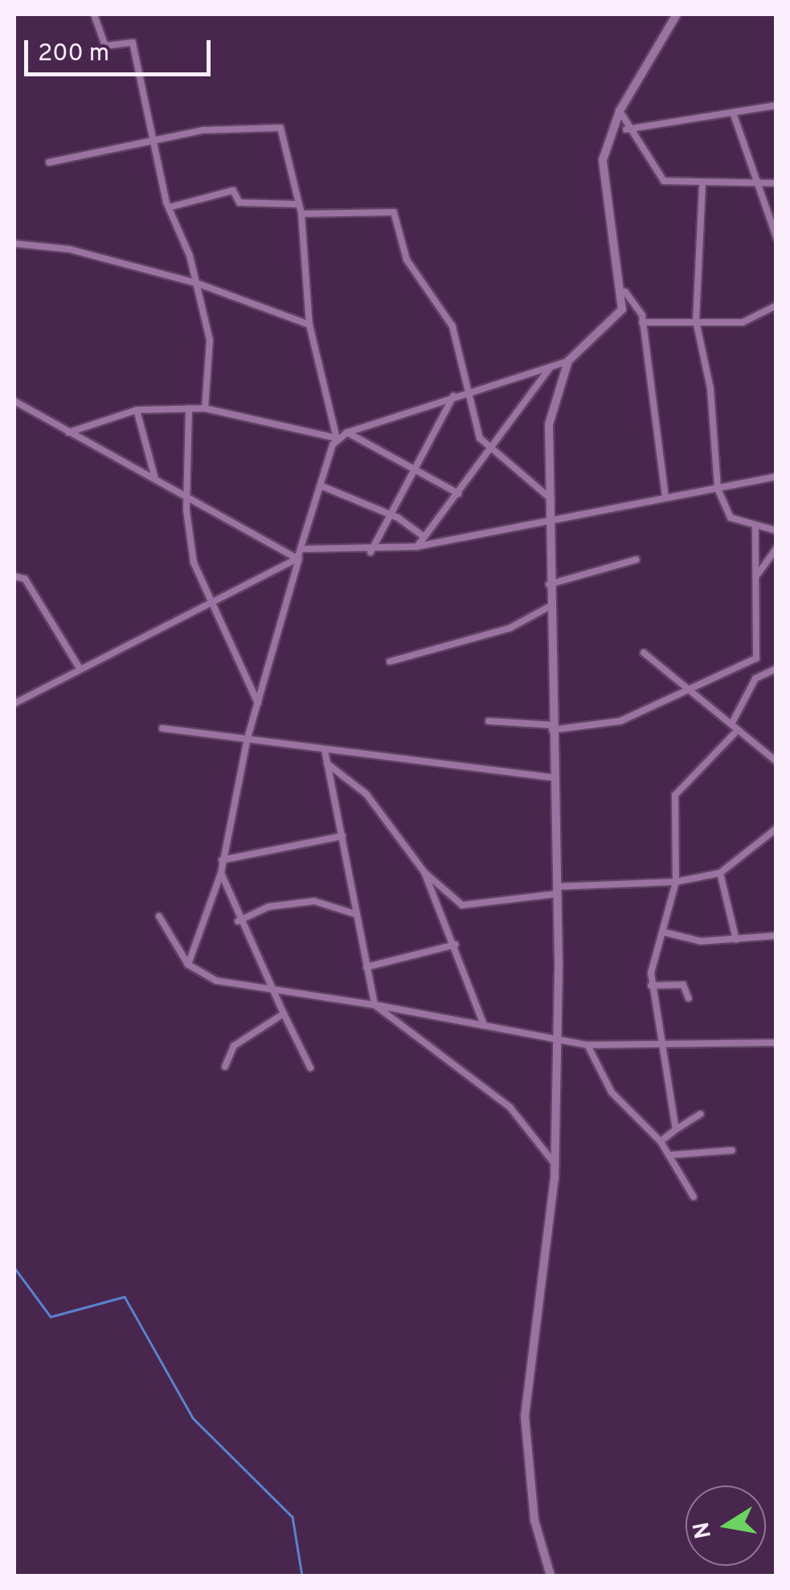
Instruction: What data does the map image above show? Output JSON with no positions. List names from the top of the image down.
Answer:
{
  "scale_bar": "200 m",
  "north": "left"
}
